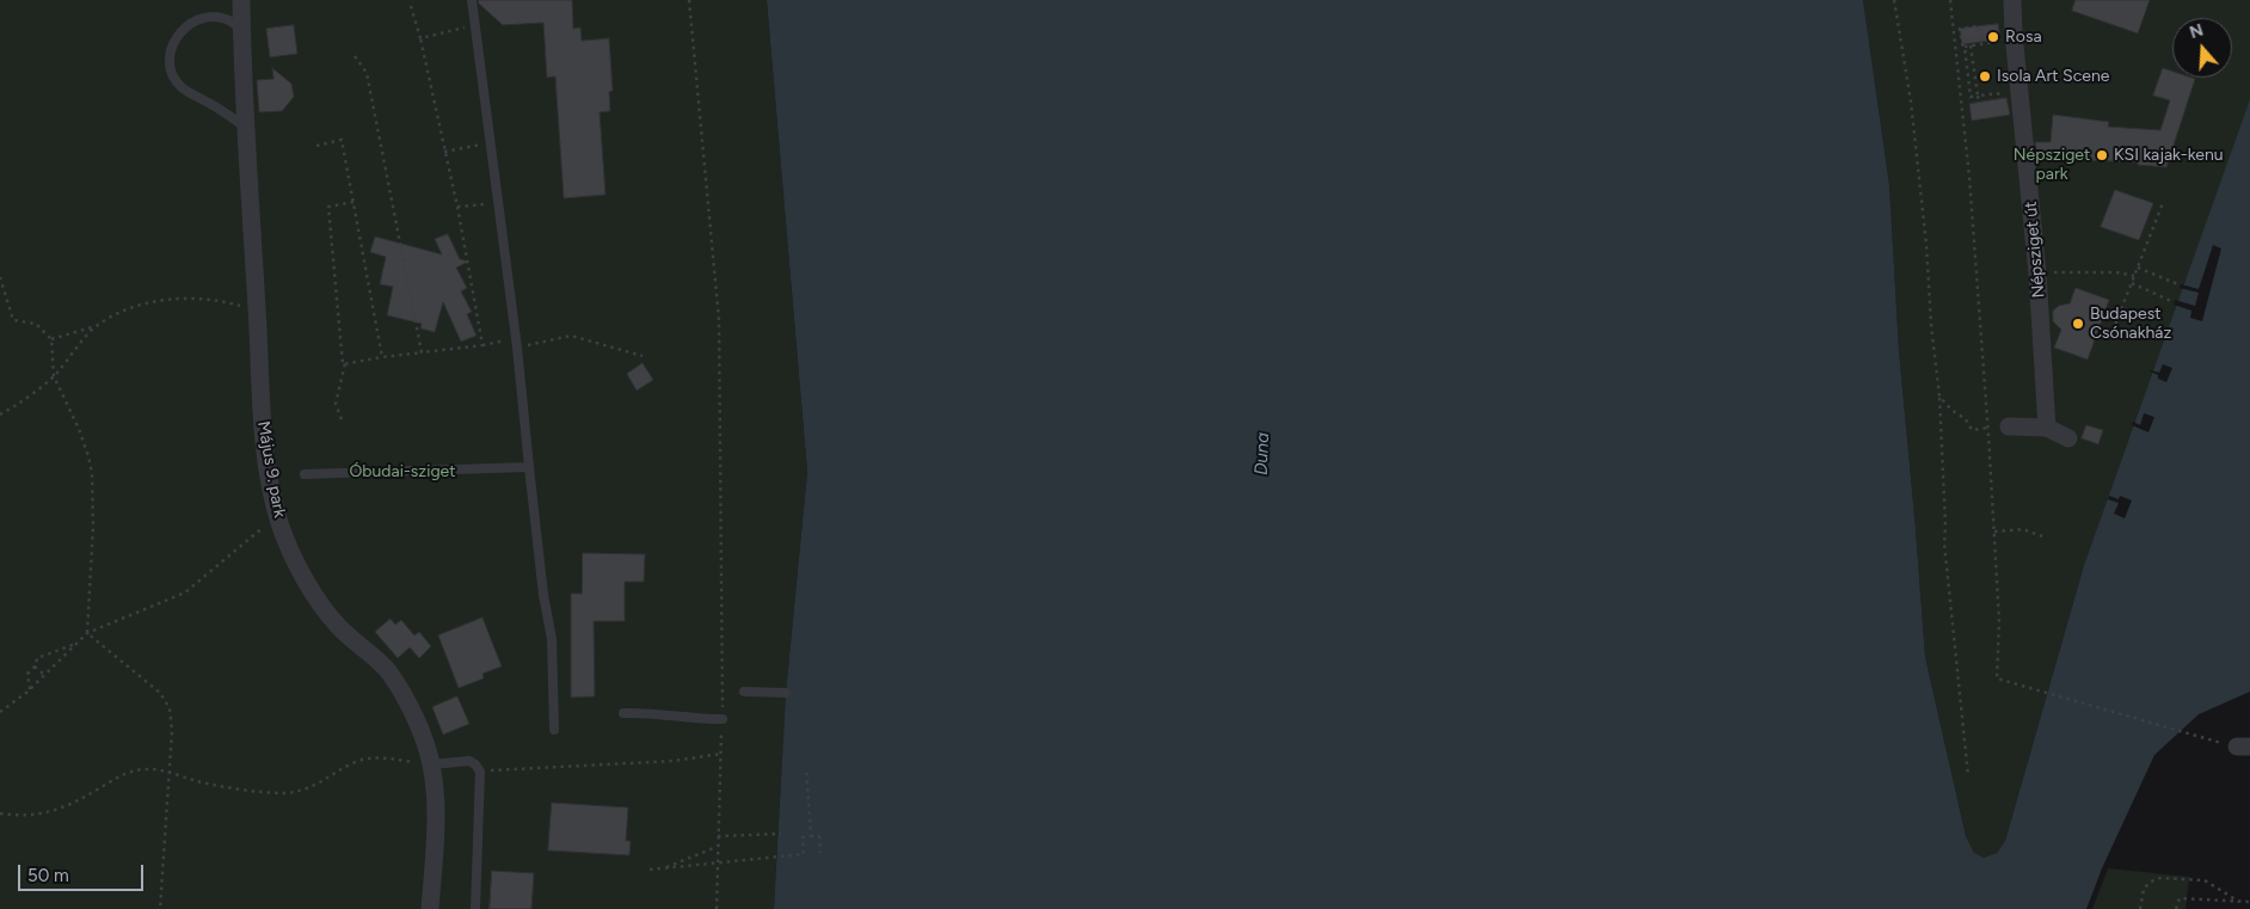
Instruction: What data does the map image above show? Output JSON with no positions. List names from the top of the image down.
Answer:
{
  "streets": {
    "street": ["Népsziget út", "Május 9. park"]
  },
  "water": ["Duna"],
  "parks": ["Népsziget park", "Óbudai-sziget"],
  "places": [
    "Rosa",
    "Isola Art Scene",
    "KSI kajak-kenu",
    "Budapest Csónakház"
  ],
  "scale_bar": "50 m",
  "north": "top"
}
